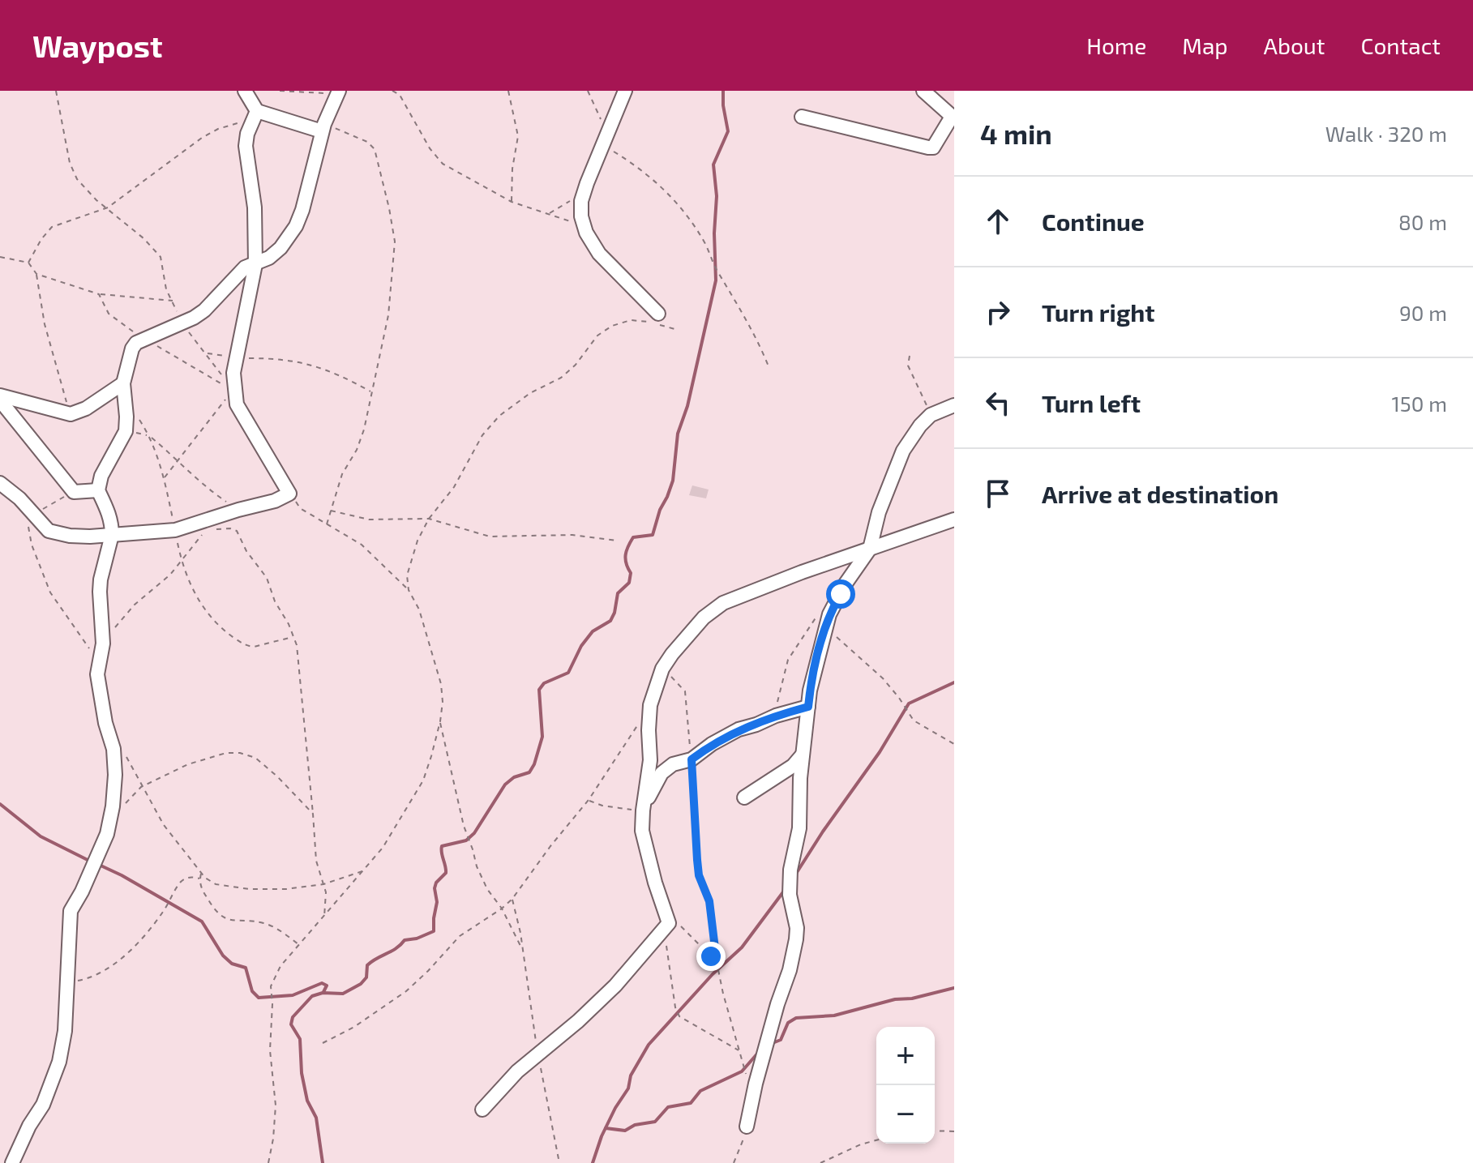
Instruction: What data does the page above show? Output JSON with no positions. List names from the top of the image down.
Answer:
{
  "page": {
    "header": "Waypost",
    "nav": [
      "Home",
      "Map",
      "About",
      "Contact"
    ],
    "heading": ["4 min", "Walk · 320 m"],
    "list": [
      ["Continue", "80 m"],
      ["Turn right", "90 m"],
      ["Turn left", "150 m"],
      "Arrive at destination"
    ],
    "map_buttons": ["+", "−"]
  }
}
